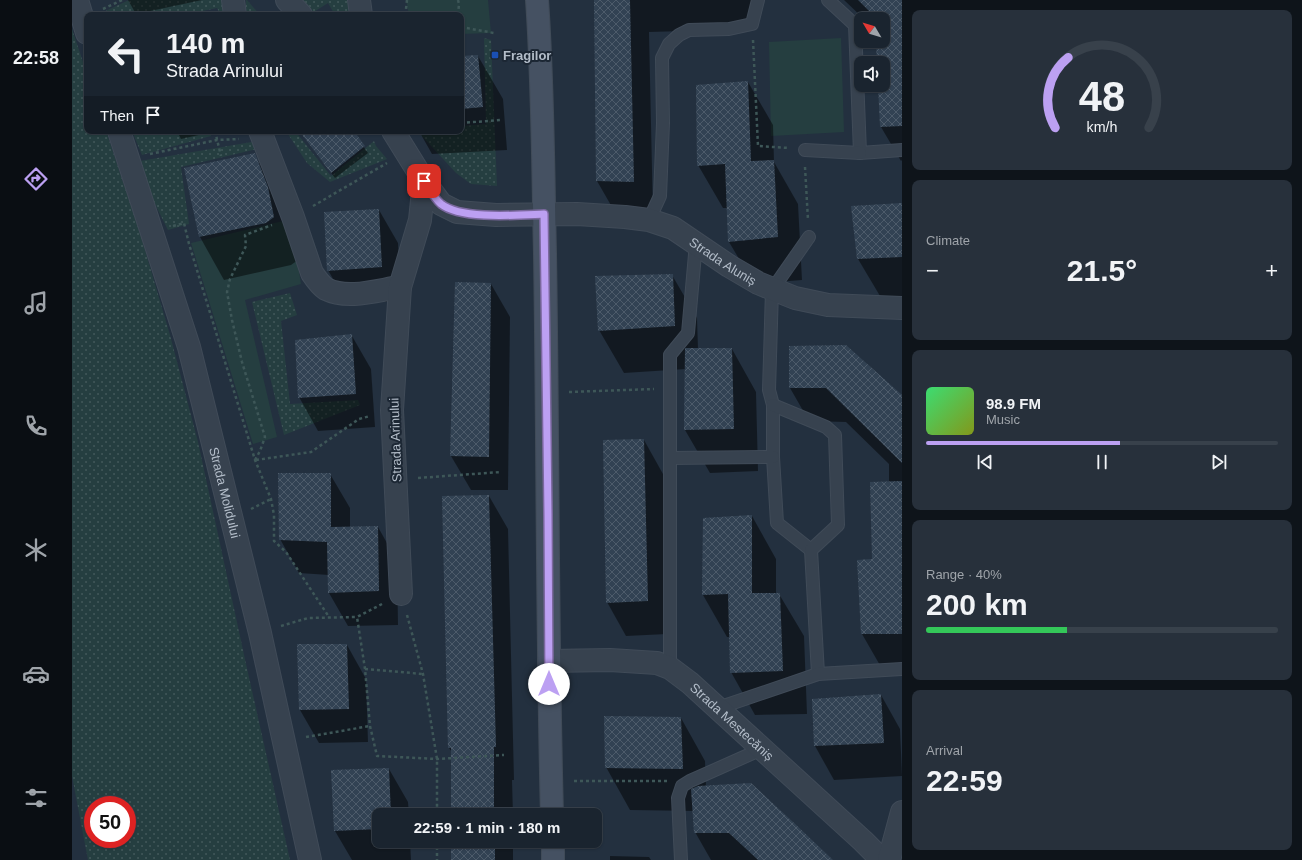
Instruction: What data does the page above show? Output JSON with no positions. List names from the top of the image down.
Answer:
{
  "streets": {
    "street": [
      "Strada Aluniș",
      "Strada Arinului",
      "Strada Molidului",
      "Strada Mestecăniș"
    ]
  },
  "places": {
    "transit": ["Fragilor"]
  },
  "north": "top left",
  "page": {
    "tabs": "22:58",
    "turn": ["140 m", "Strada Arinului"],
    "then": "Then",
    "tile": [
      "Climate",
      ["Range · 40%", "200 km"],
      ["Arrival", "22:59"]
    ],
    "heat": ["−", "21.5°", "+"],
    "song": ["98.9 FM", "Music"],
    "limit": "50",
    "trip": "22:59 · 1 min · 180 m",
    "gauge": ["48", "km/h"]
  }
}
